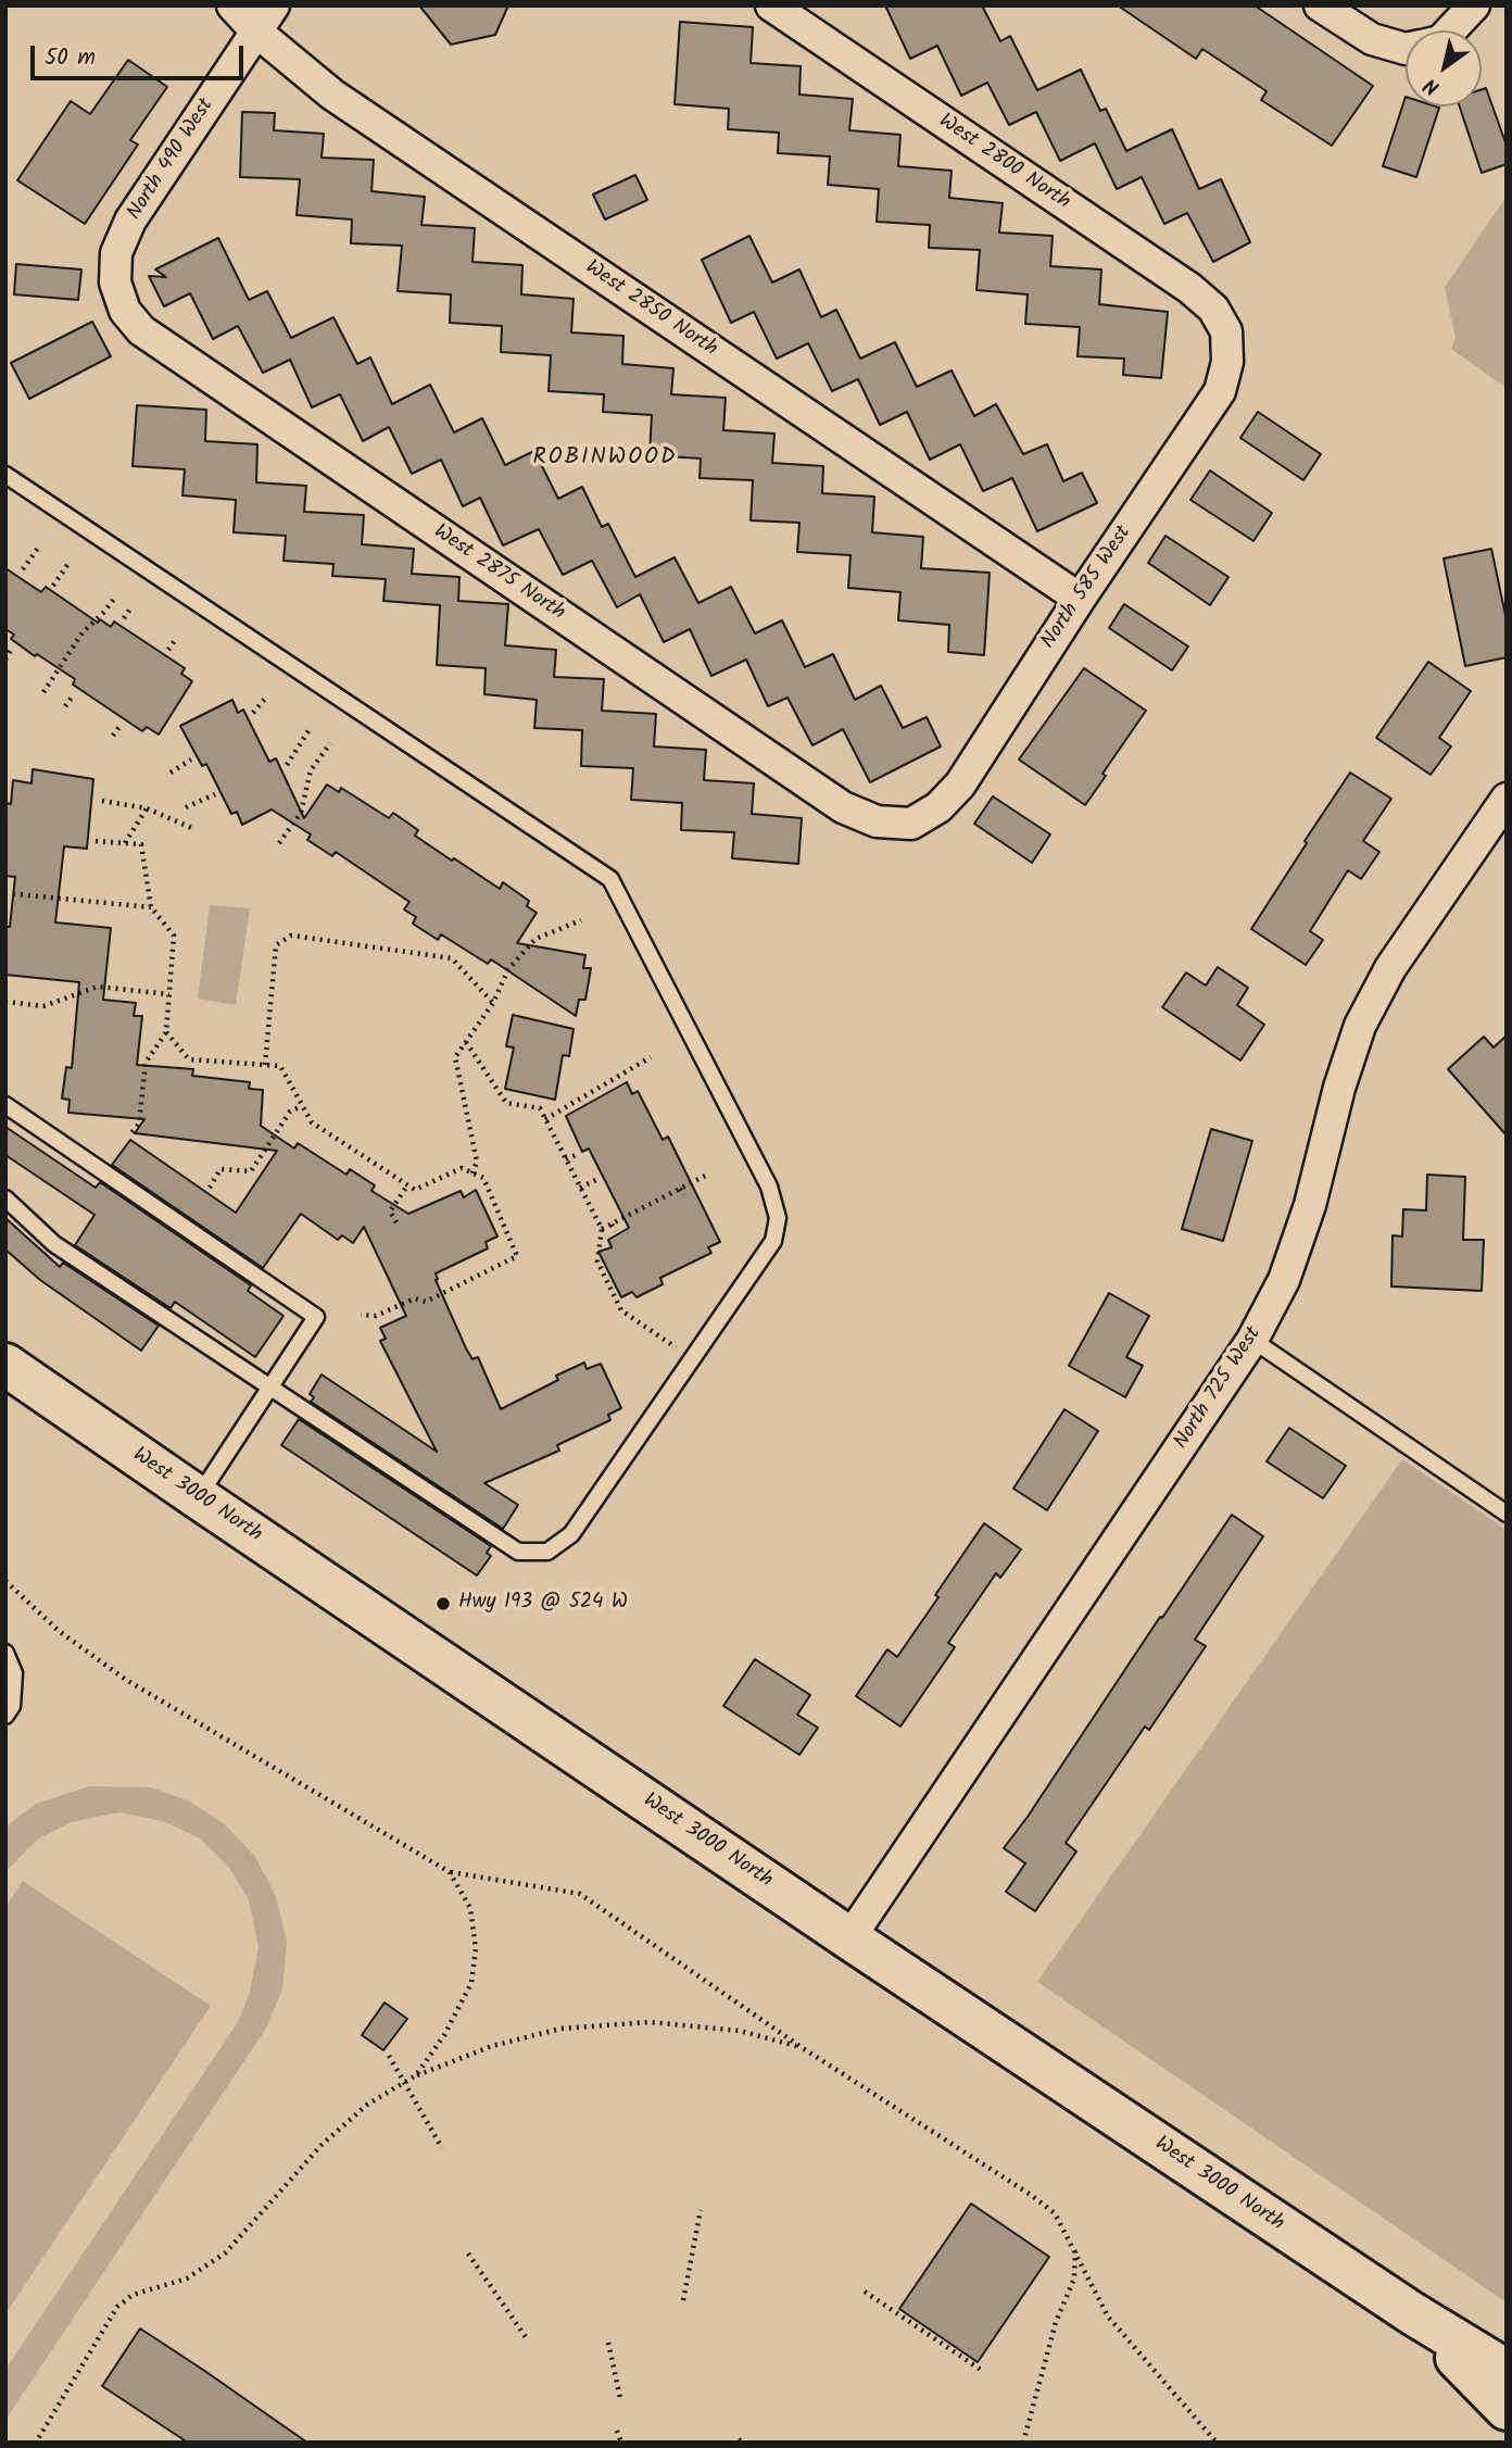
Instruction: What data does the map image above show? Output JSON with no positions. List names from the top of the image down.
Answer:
{
  "streets": {
    "main road": ["West 3000 North"],
    "street": [
      "North 490 West",
      "West 2800 North",
      "West 2850 North",
      "West 2875 North",
      "North 585 West",
      "North 725 West"
    ]
  },
  "crossings": [
    ["North 490 West", "West 2850 North"],
    ["North 490 West", "West 2875 North"],
    ["West 2800 North", "North 585 West"],
    ["West 2850 North", "North 585 West"],
    ["West 2875 North", "North 585 West"],
    ["North 725 West", "West 3000 North"]
  ],
  "districts": ["ROBINWOOD"],
  "places": ["Hwy 193 @ 524 W"],
  "scale_bar": "50 m",
  "north": "bottom left"
}
